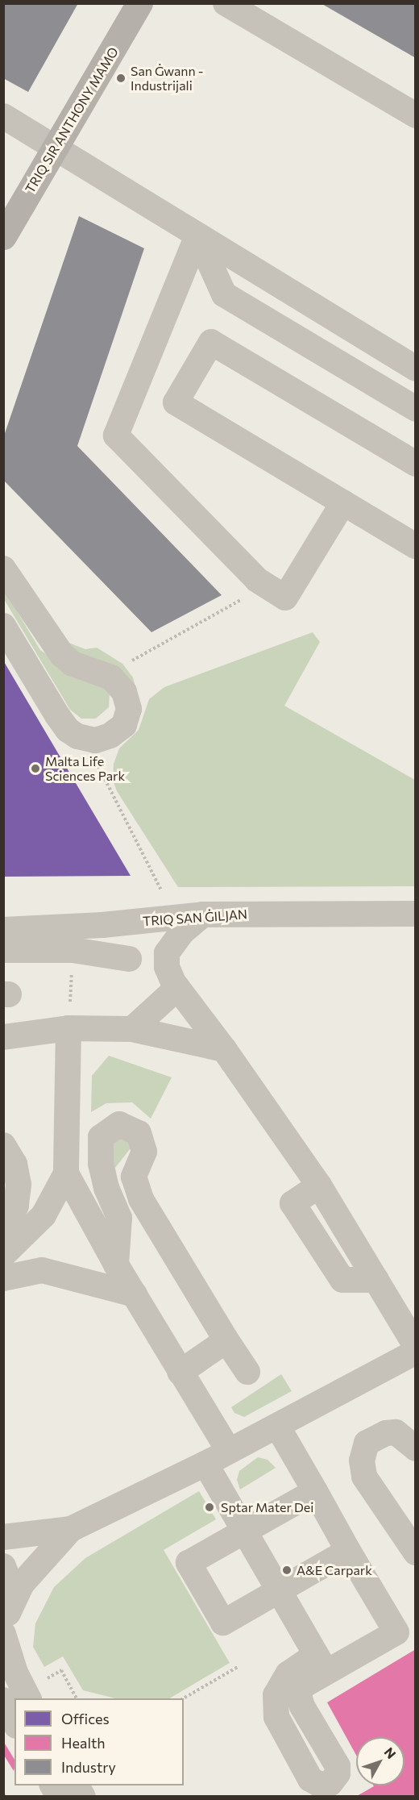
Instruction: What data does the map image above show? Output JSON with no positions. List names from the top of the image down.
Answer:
{
  "streets": {
    "main road": ["TRIQ SIR ANTHONY MAMO"],
    "street": ["TRIQ SAN ĠILJAN"]
  },
  "places": [
    "San Ġwann - Industrijali",
    "Malta Life Sciences Park",
    "Sptar Mater Dei",
    "A&E Carpark"
  ],
  "legend": ["Offices", "Health", "Industry"],
  "north": "top right"
}
